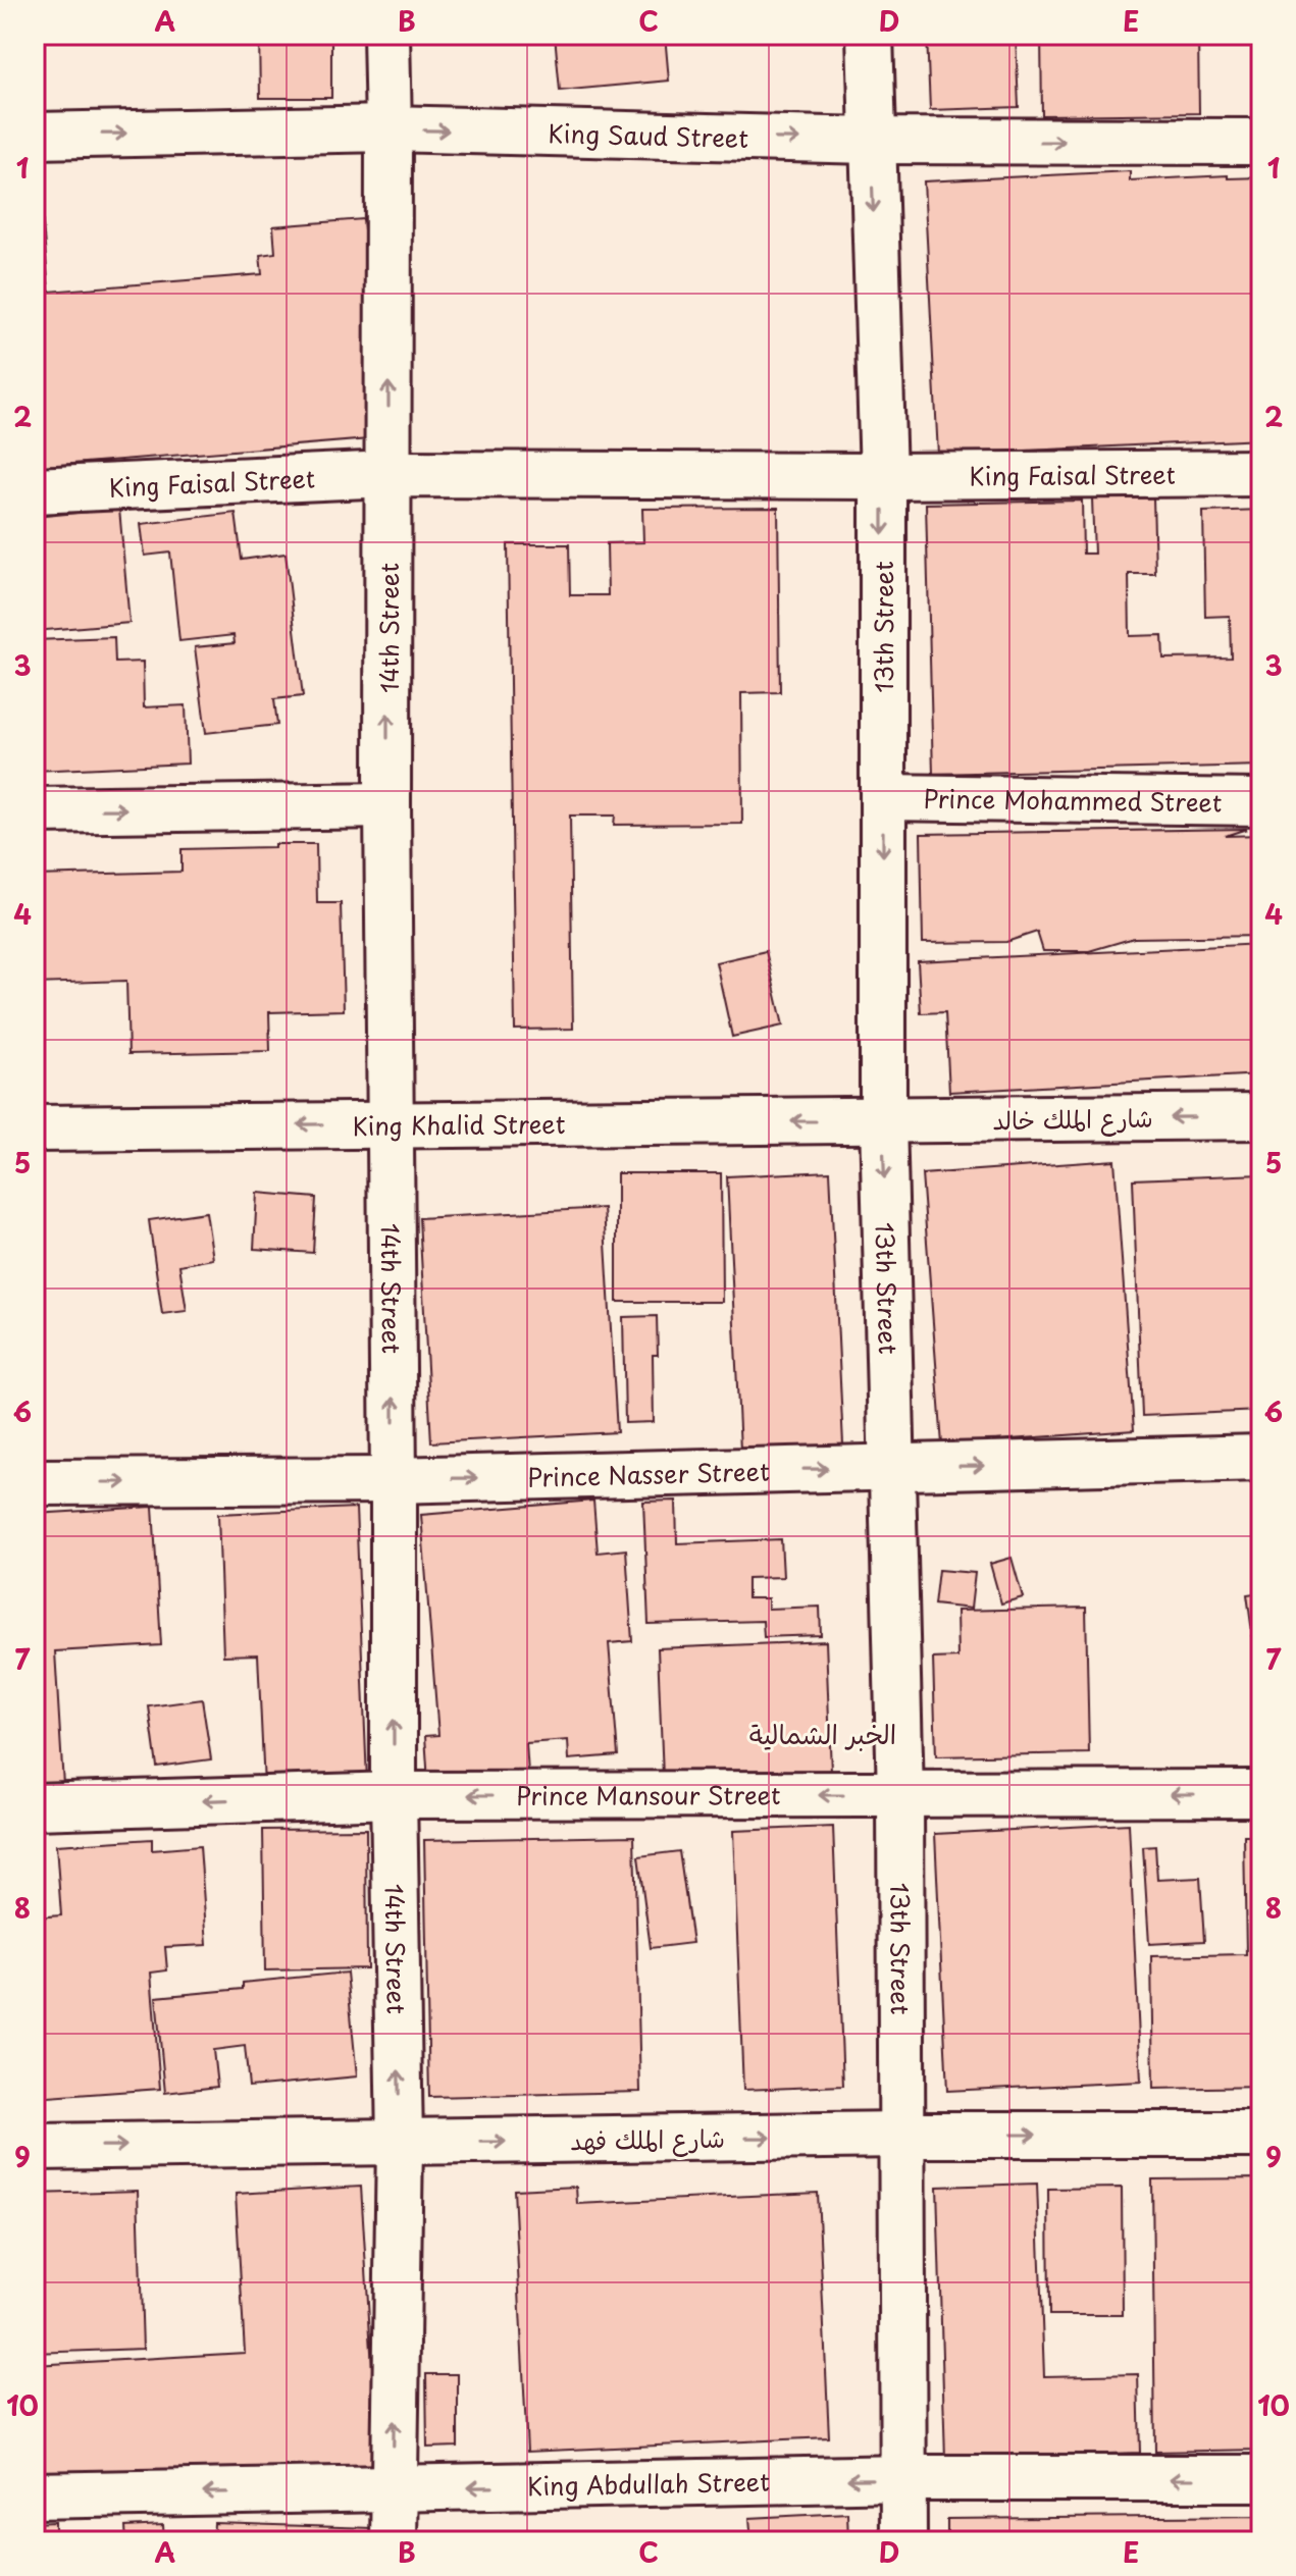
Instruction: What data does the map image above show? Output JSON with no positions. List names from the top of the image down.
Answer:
{
  "streets": {
    "street": [
      "King Saud Street",
      "King Faisal Street",
      "13th Street",
      "14th Street",
      "Prince Mohammed Street",
      "شارع الملك خالد",
      "King Khalid Street",
      "Prince Nasser Street",
      "Prince Mansour Street",
      "شارع الملك فهد",
      "King Abdullah Street"
    ]
  },
  "crossings": [
    ["King Saud Street", "13th Street"],
    ["King Saud Street", "14th Street"],
    ["King Faisal Street", "13th Street"],
    ["King Faisal Street", "14th Street"],
    ["13th Street", "Prince Mohammed Street"],
    ["13th Street", "شارع الملك خالد"],
    ["13th Street", "King Khalid Street"],
    ["13th Street", "Prince Nasser Street"],
    ["13th Street", "Prince Mansour Street"],
    ["13th Street", "شارع الملك فهد"],
    ["13th Street", "King Abdullah Street"],
    ["14th Street", "King Khalid Street"],
    ["14th Street", "Prince Nasser Street"],
    ["14th Street", "Prince Mansour Street"],
    ["14th Street", "شارع الملك فهد"],
    ["14th Street", "King Abdullah Street"],
    ["شارع الملك خالد", "King Khalid Street"]
  ],
  "one_way": [
    "King Saud Street",
    "13th Street",
    "14th Street",
    "شارع الملك خالد",
    "Prince Nasser Street",
    "Prince Mansour Street",
    "شارع الملك فهد",
    "King Abdullah Street"
  ],
  "districts": ["الخبر الشمالية"],
  "grid": {
    "columns": [
      "A",
      "B",
      "C",
      "D",
      "E"
    ],
    "rows": [
      "1",
      "2",
      "3",
      "4",
      "5",
      "6",
      "7",
      "8",
      "9",
      "10"
    ]
  }
}
